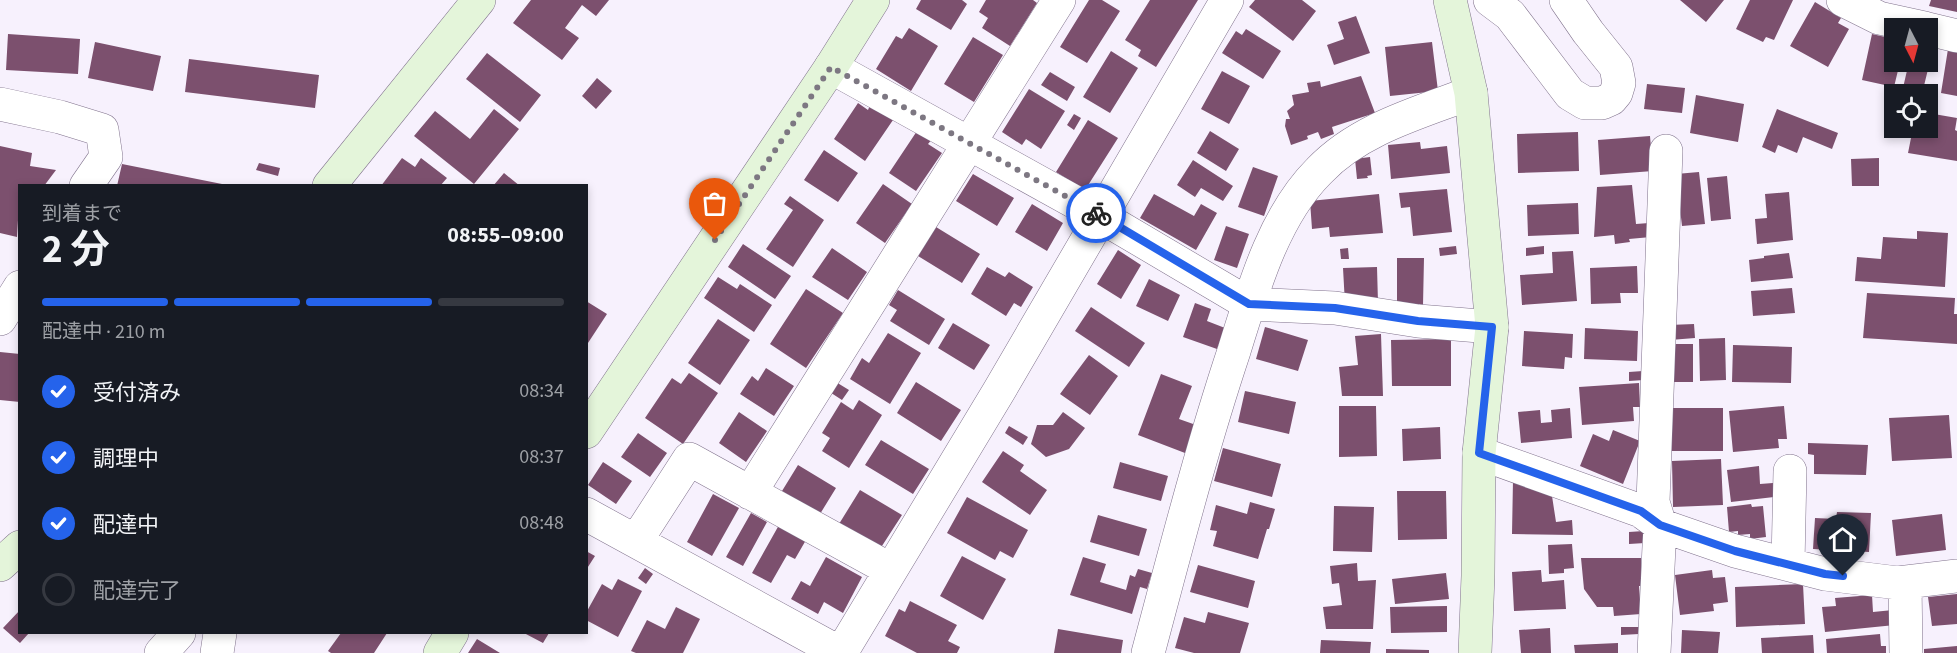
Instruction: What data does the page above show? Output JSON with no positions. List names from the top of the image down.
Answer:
{
  "north": "bottom",
  "page": {
    "heading": ["2 分", "到着まで", "08:55–09:00"],
    "bar": "配達中 · 210 m",
    "list": [
      ["受付済み", "08:34"],
      ["調理中", "08:37"],
      ["配達中", "08:48"],
      "配達完了"
    ]
  }
}
